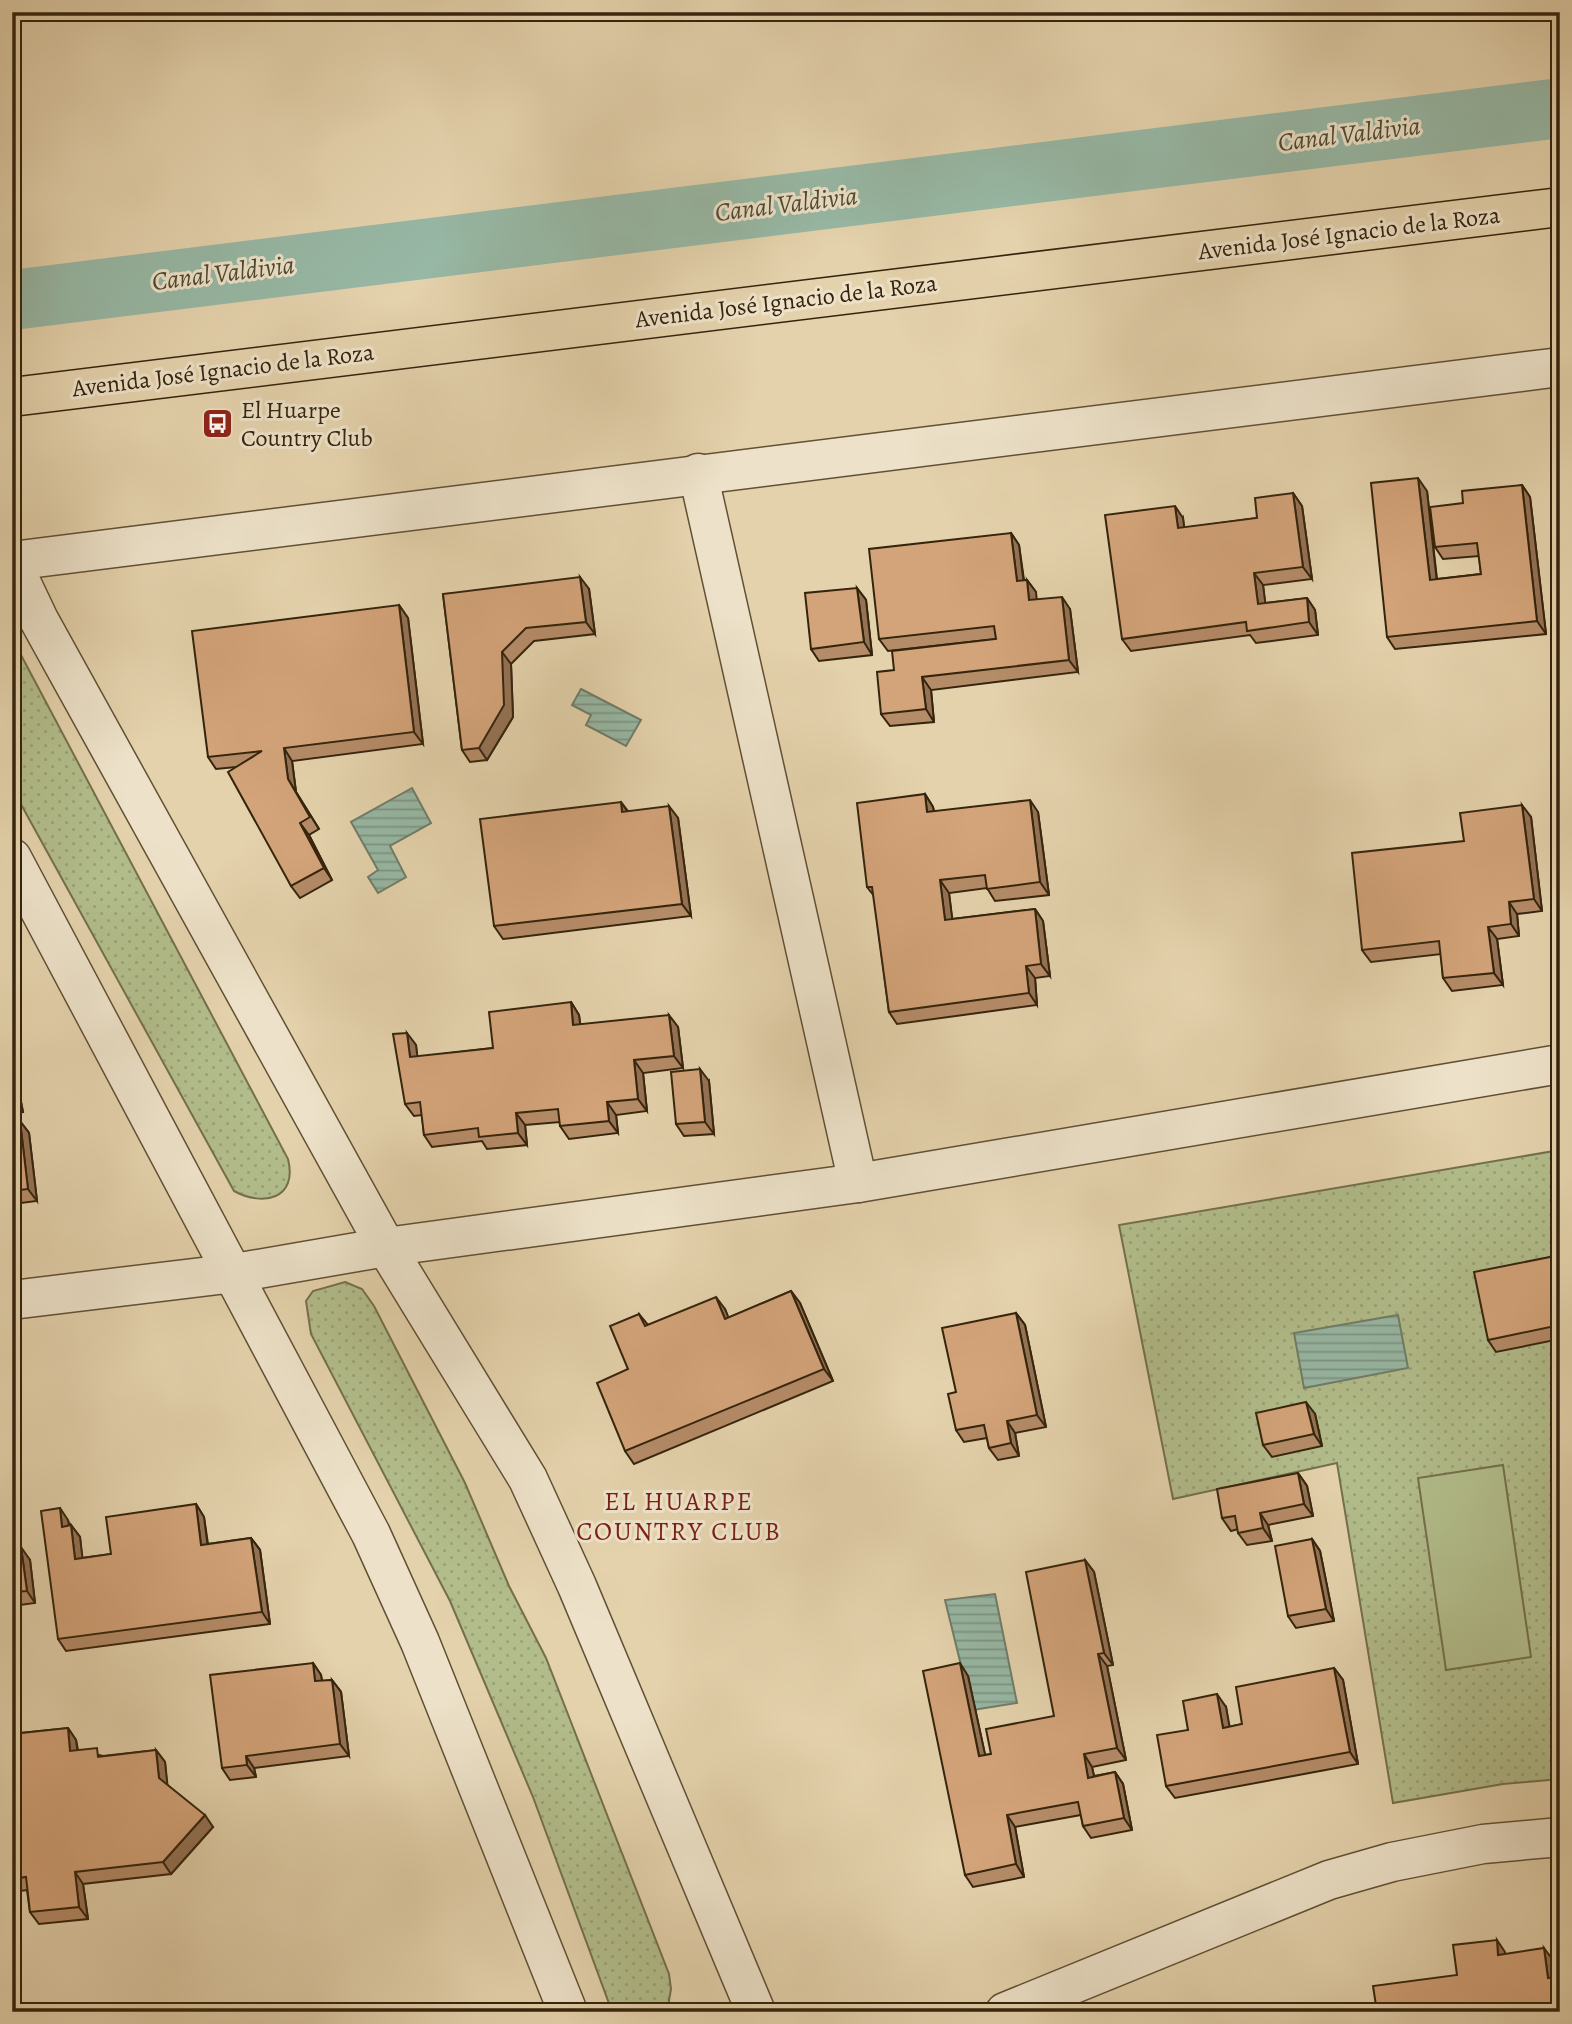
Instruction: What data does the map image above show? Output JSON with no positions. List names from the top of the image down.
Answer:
{
  "streets": {
    "main road": ["Avenida José Ignacio de la Roza"]
  },
  "districts": ["EL HUARPE COUNTRY CLUB"],
  "water": ["Canal Valdivia"],
  "places": {
    "bus stop": ["El Huarpe Country Club"]
  }
}
